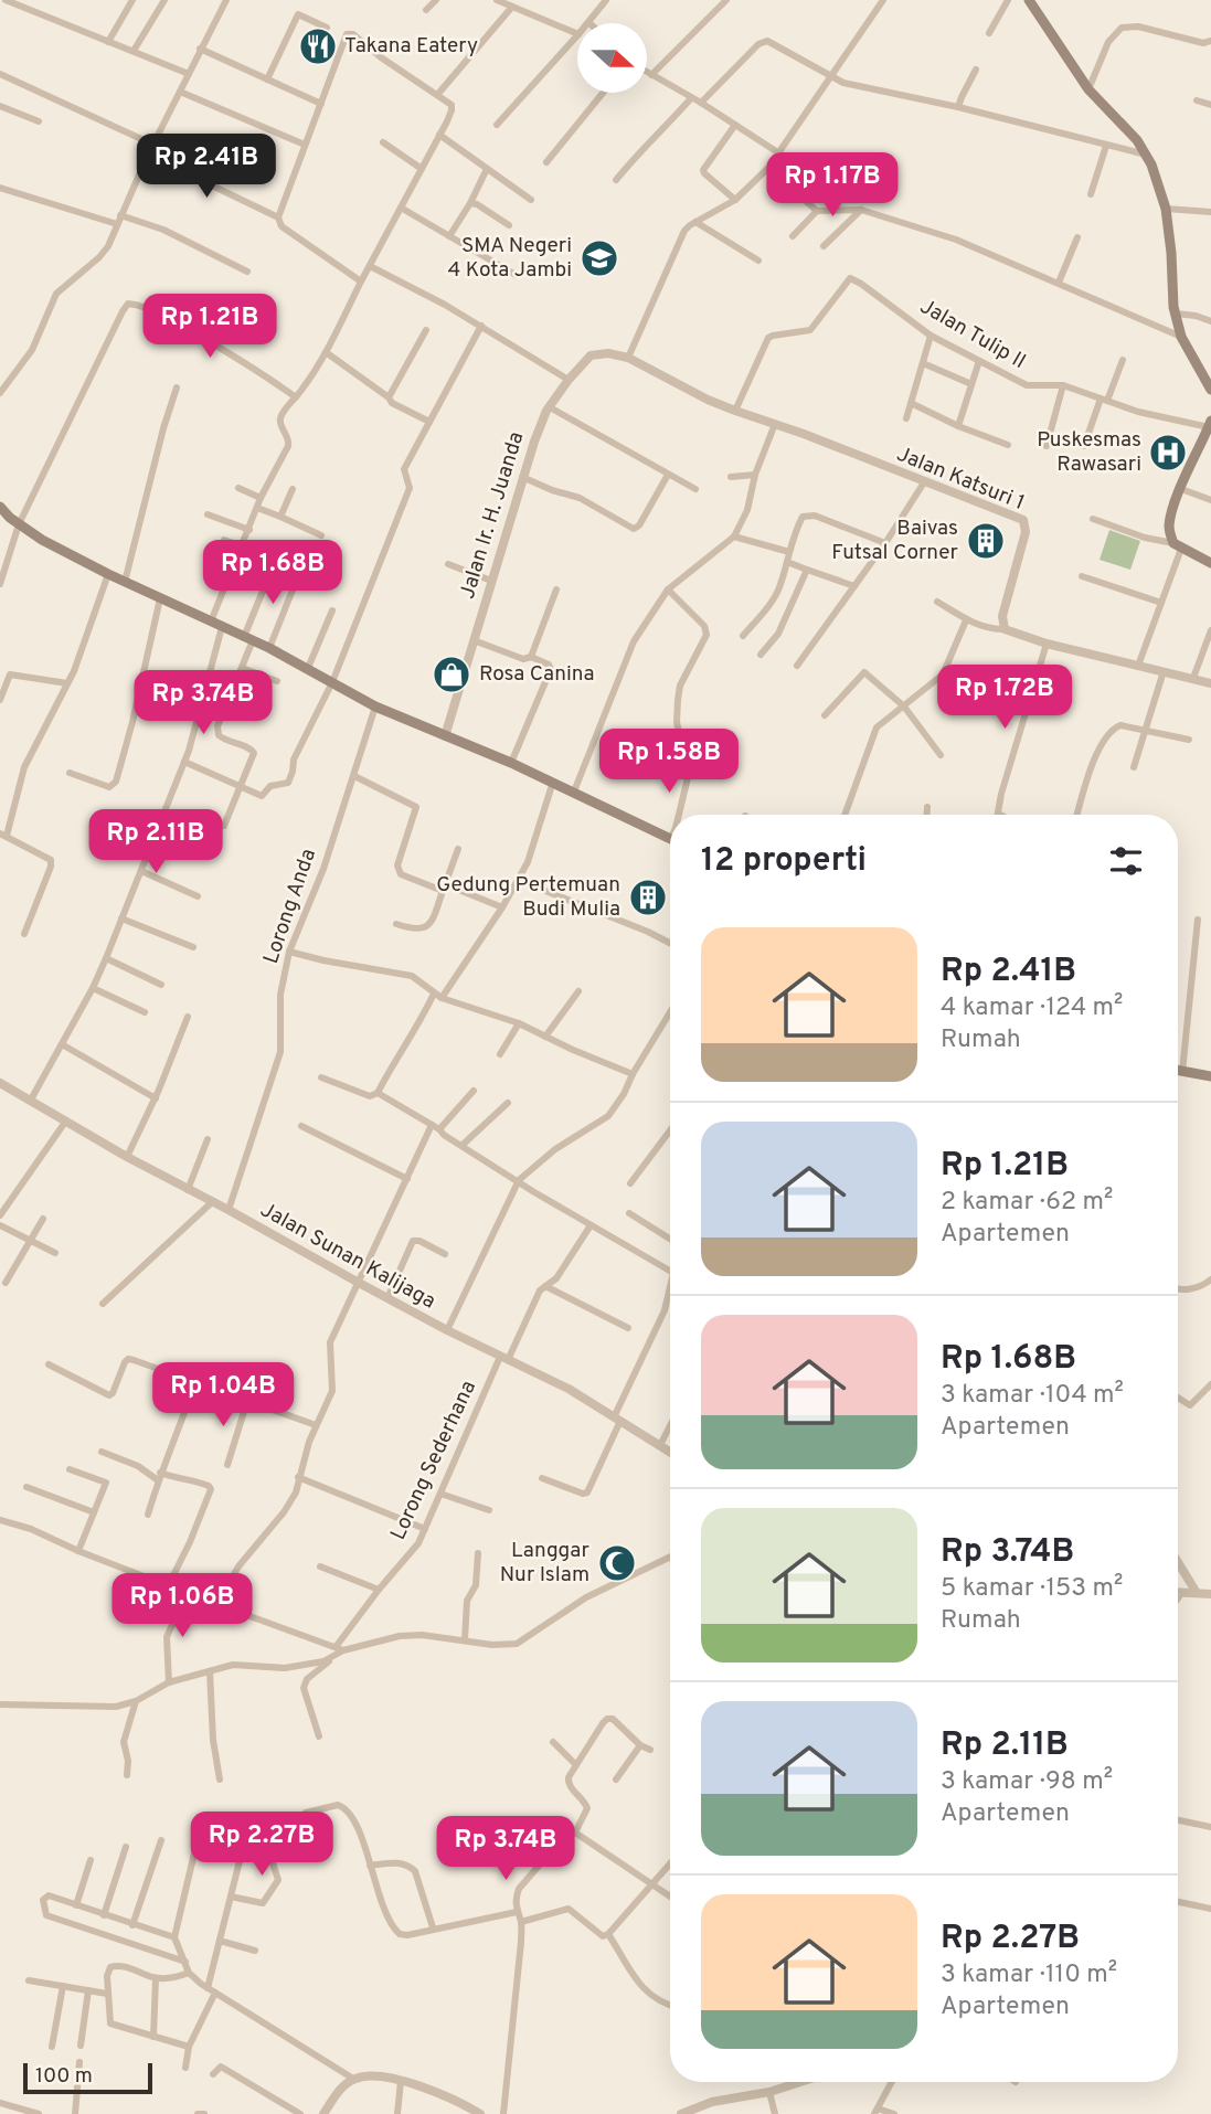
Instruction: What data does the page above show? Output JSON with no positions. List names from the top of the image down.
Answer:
{
  "streets": {
    "street": [
      "Jalan Tulip II",
      "Jalan Katsuri 1",
      "Jalan Ir. H. Juanda",
      "Lorong Anda",
      "Jalan Sunan Kalijaga",
      "Lorong Sederhana"
    ]
  },
  "crossings": [
    ["Jalan Tulip II", "Jalan Katsuri 1"],
    ["Jalan Katsuri 1", "Jalan Ir. H. Juanda"],
    ["Lorong Anda", "Jalan Sunan Kalijaga"],
    ["Jalan Sunan Kalijaga", "Lorong Sederhana"]
  ],
  "places": {
    "restaurant": ["Takana Eatery"],
    "school or university": ["SMA Negeri 4 Kota Jambi"],
    "hospital": ["Puskesmas Rawasari"],
    "building": ["Baivas Futsal Corner", "Gedung Pertemuan Budi Mulia"],
    "shop": ["Rosa Canina"],
    "mosque": ["Langgar Nur Islam"]
  },
  "scale_bar": "100 m",
  "north": "right",
  "page": {
    "price": [
      "Rp 2.41B",
      "Rp 1.17B",
      "Rp 1.21B",
      "Rp 1.68B",
      "Rp 1.72B",
      "Rp 3.74B",
      "Rp 1.58B",
      "Rp 2.11B",
      "Rp 1.04B",
      "Rp 1.06B",
      "Rp 2.27B",
      "Rp 3.74B"
    ],
    "heading": "12 properti",
    "list": [
      {
        "name": "Rp 2.41B",
        "note": "4 kamar · 124 m² · Rumah"
      },
      {
        "name": "Rp 1.21B",
        "note": "2 kamar · 62 m² · Apartemen"
      },
      {
        "name": "Rp 1.68B",
        "note": "3 kamar · 104 m² · Apartemen"
      },
      {
        "name": "Rp 3.74B",
        "note": "5 kamar · 153 m² · Rumah"
      },
      {
        "name": "Rp 2.11B",
        "note": "3 kamar · 98 m² · Apartemen"
      },
      {
        "name": "Rp 2.27B",
        "note": "3 kamar · 110 m² · Apartemen"
      }
    ],
    "scale": "100 m"
  }
}
